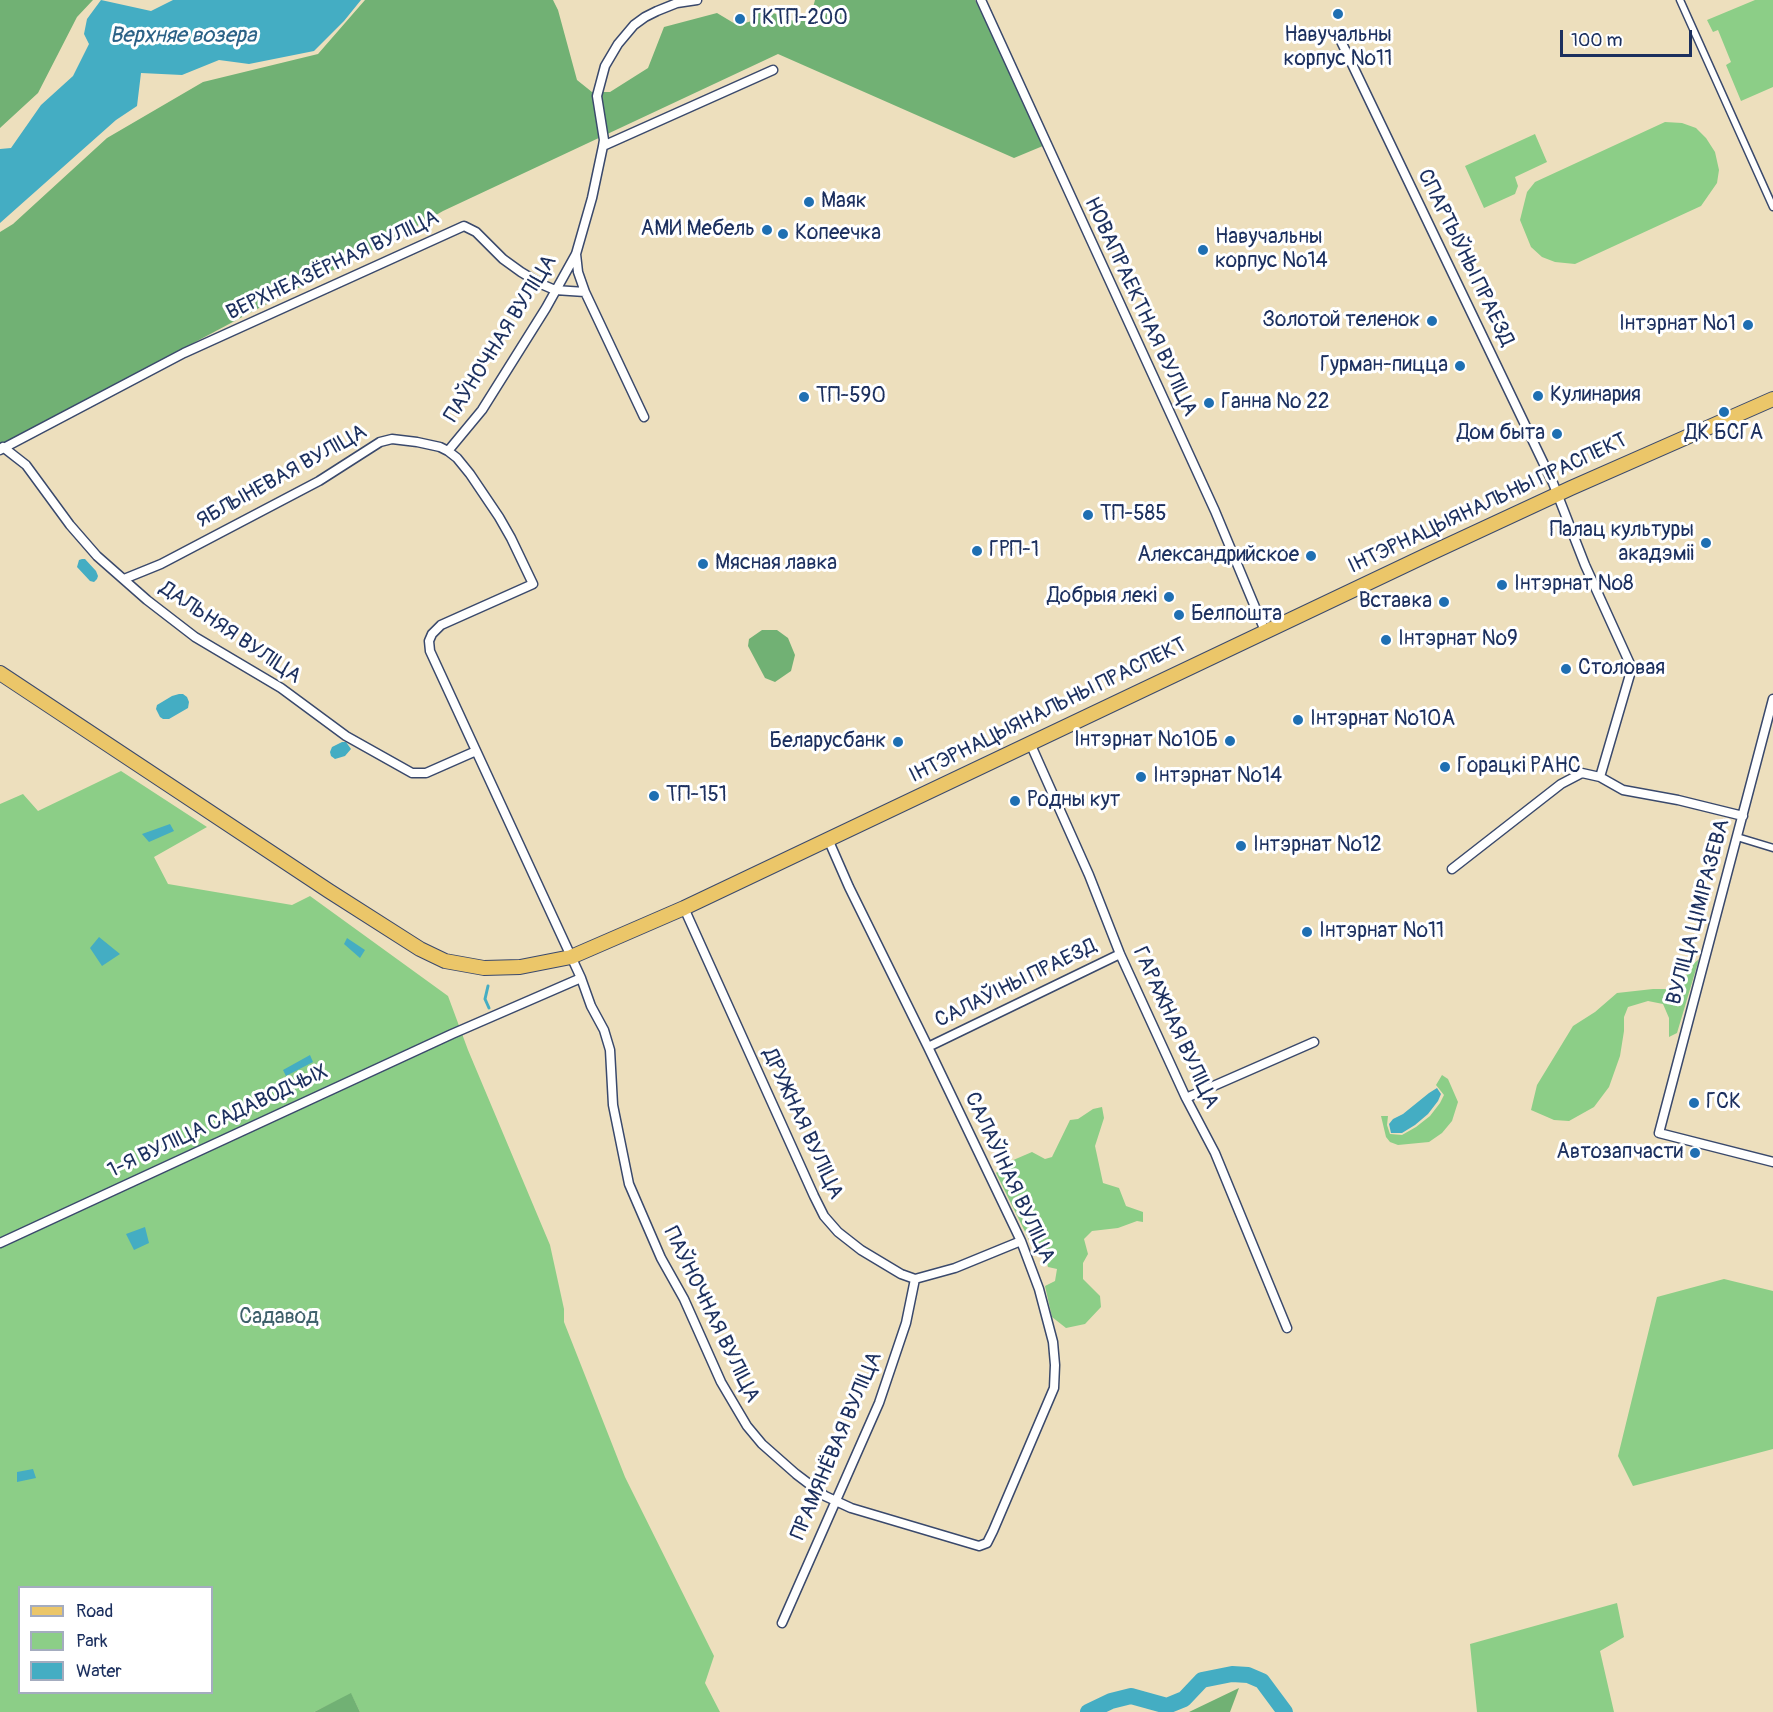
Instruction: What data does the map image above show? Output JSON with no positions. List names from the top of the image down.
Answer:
{
  "streets": {
    "main road": ["ІНТЭРНАЦЫЯНАЛЬНЫ ПРАСПЕКТ"],
    "street": [
      "СПАРТЫЎНЫ ПРАЕЗД",
      "ВЕРХНЕАЗЁРНАЯ ВУЛІЦА",
      "НОВАПРАЕКТНАЯ ВУЛІЦА",
      "ПАЎНОЧНАЯ ВУЛІЦА",
      "ЯБЛЫНЕВАЯ ВУЛІЦА",
      "ДАЛЬНЯЯ ВУЛІЦА",
      "ВУЛІЦА ЦІМІРАЗЕВА",
      "САЛАЎІНЫ ПРАЕЗД",
      "ГАРАЖНАЯ ВУЛІЦА",
      "1-Я ВУЛІЦА САДАВОДЧЫХ",
      "ДРУЖНАЯ ВУЛІЦА",
      "САЛАЎІНАЯ ВУЛІЦА",
      "ПРАМЯНЁВАЯ ВУЛІЦА"
    ]
  },
  "crossings": [
    ["СПАРТЫЎНЫ ПРАЕЗД", "ІНТЭРНАЦЫЯНАЛЬНЫ ПРАСПЕКТ"],
    ["ВЕРХНЕАЗЁРНАЯ ВУЛІЦА", "ПАЎНОЧНАЯ ВУЛІЦА"],
    ["ВЕРХНЕАЗЁРНАЯ ВУЛІЦА", "ДАЛЬНЯЯ ВУЛІЦА"],
    ["НОВАПРАЕКТНАЯ ВУЛІЦА", "ІНТЭРНАЦЫЯНАЛЬНЫ ПРАСПЕКТ"],
    ["ПАЎНОЧНАЯ ВУЛІЦА", "ЯБЛЫНЕВАЯ ВУЛІЦА"],
    ["ПАЎНОЧНАЯ ВУЛІЦА", "ІНТЭРНАЦЫЯНАЛЬНЫ ПРАСПЕКТ"],
    ["ПАЎНОЧНАЯ ВУЛІЦА", "1-Я ВУЛІЦА САДАВОДЧЫХ"],
    ["ПАЎНОЧНАЯ ВУЛІЦА", "САЛАЎІНАЯ ВУЛІЦА"],
    ["ПАЎНОЧНАЯ ВУЛІЦА", "ПРАМЯНЁВАЯ ВУЛІЦА"],
    ["ЯБЛЫНЕВАЯ ВУЛІЦА", "ДАЛЬНЯЯ ВУЛІЦА"],
    ["ІНТЭРНАЦЫЯНАЛЬНЫ ПРАСПЕКТ", "ГАРАЖНАЯ ВУЛІЦА"],
    ["ІНТЭРНАЦЫЯНАЛЬНЫ ПРАСПЕКТ", "ДРУЖНАЯ ВУЛІЦА"],
    ["ІНТЭРНАЦЫЯНАЛЬНЫ ПРАСПЕКТ", "САЛАЎІНАЯ ВУЛІЦА"],
    ["САЛАЎІНЫ ПРАЕЗД", "ГАРАЖНАЯ ВУЛІЦА"],
    ["САЛАЎІНЫ ПРАЕЗД", "САЛАЎІНАЯ ВУЛІЦА"],
    ["ДРУЖНАЯ ВУЛІЦА", "ПРАМЯНЁВАЯ ВУЛІЦА"]
  ],
  "water": ["Верхняе возера"],
  "parks": ["Садавод"],
  "places": [
    "Навучальны корпус №11",
    "ГКТП-200",
    "Маяк",
    "АМИ Мебель",
    "Копеечка",
    "Навучальны корпус №14",
    "Золотой теленок",
    "Інтэрнат №1",
    "Гурман-пицца",
    "Кулинария",
    "ТП-590",
    "Ганна № 22",
    "ДК БСГА",
    "Дом быта",
    "ТП-585",
    "Палац культуры акадэміі",
    "ГРП-1",
    "Александрийское",
    "Мясная лавка",
    "Інтэрнат №8",
    "Добрыя лекі",
    "Вставка",
    "Белпошта",
    "Інтэрнат №9",
    "Столовая",
    "Інтэрнат №10А",
    "Інтэрнат №10Б",
    "Беларусбанк",
    "Горацкі РАНС",
    "Інтэрнат №14",
    "ТП-151",
    "Родны кут",
    "Інтэрнат №12",
    "Інтэрнат №11",
    "ГСК",
    "Автозапчасти"
  ],
  "legend": ["Road", "Park", "Water"],
  "scale_bar": "100 m"
}
